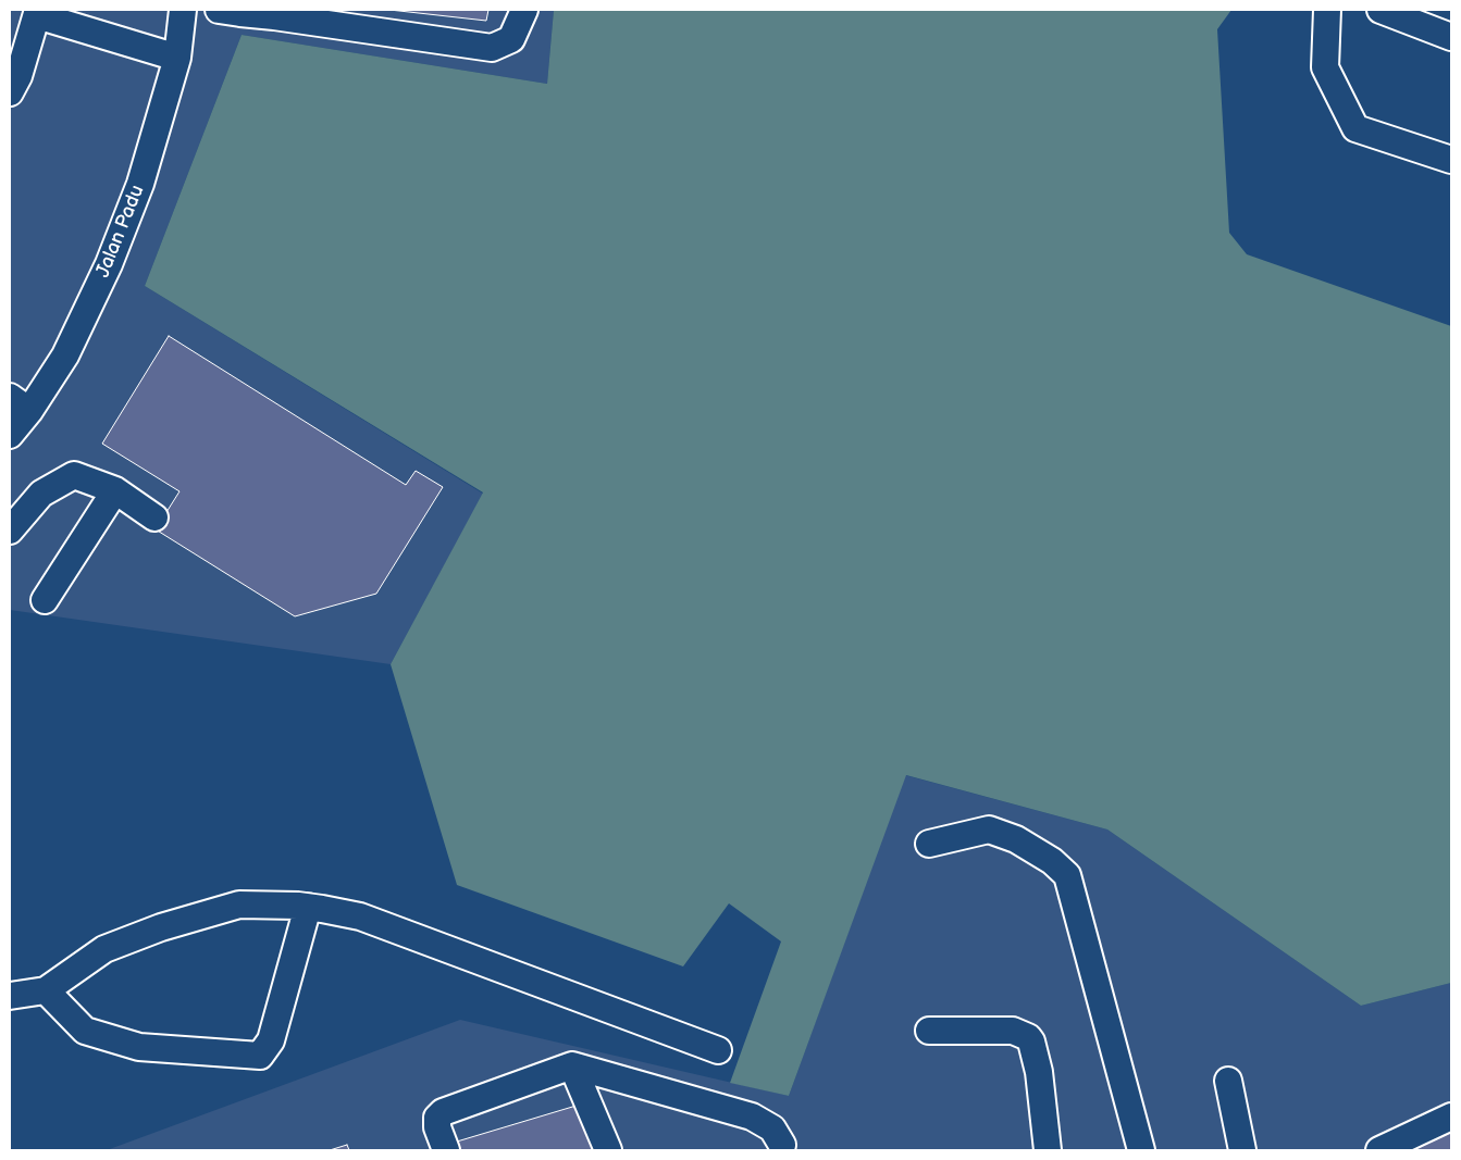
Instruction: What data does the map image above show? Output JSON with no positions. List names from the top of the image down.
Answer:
{
  "streets": {
    "street": ["Jalan Padu"]
  }
}
